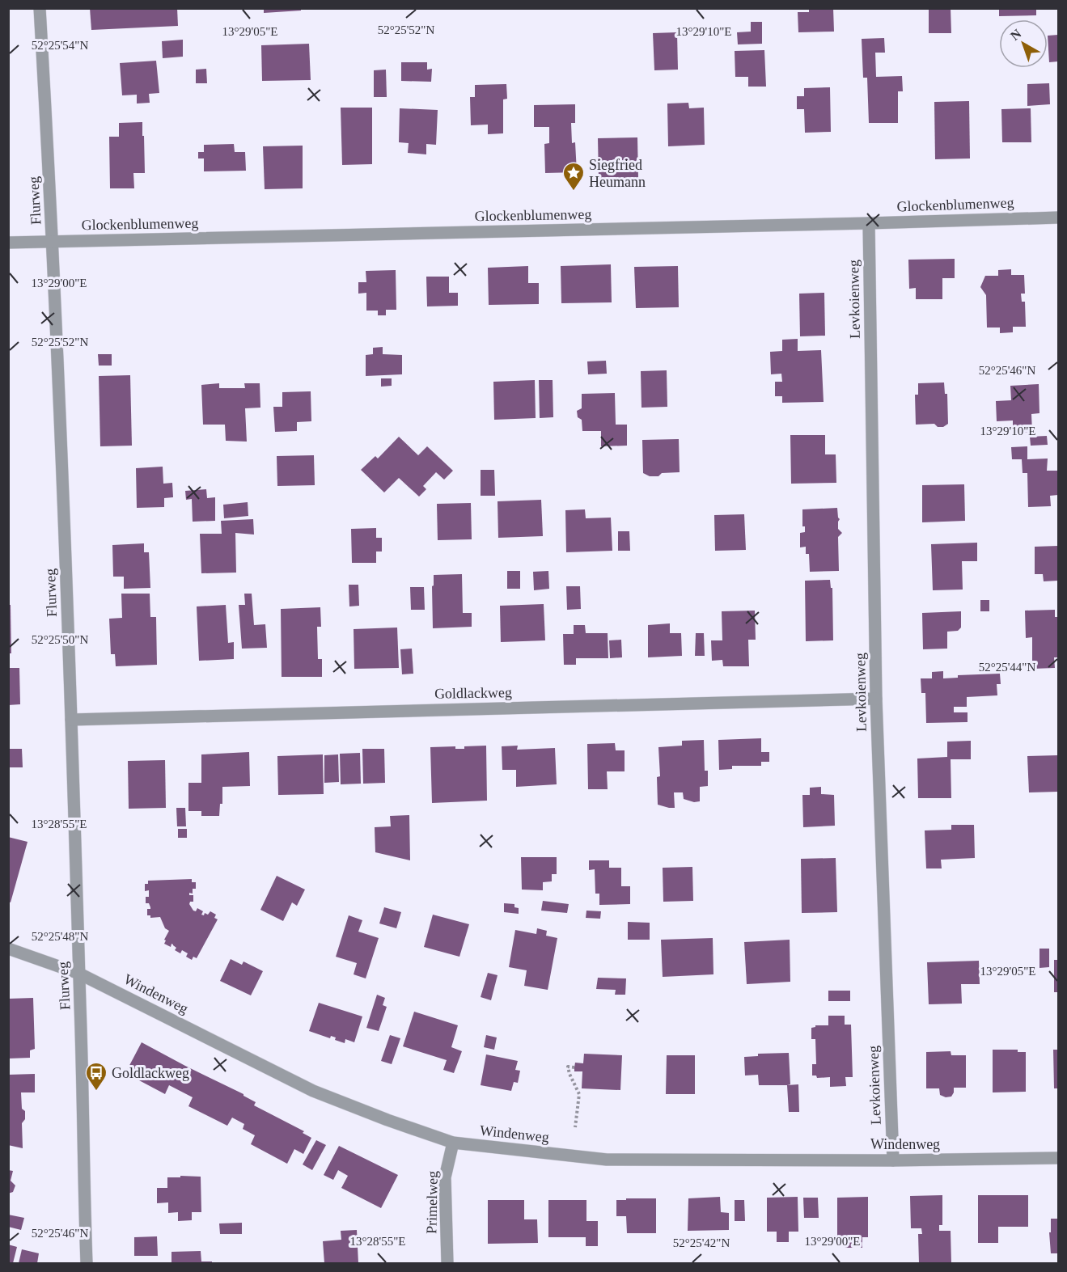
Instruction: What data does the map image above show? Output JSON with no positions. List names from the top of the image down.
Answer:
{
  "streets": {
    "street": [
      "Flurweg",
      "Glockenblumenweg",
      "Levkoienweg",
      "Goldlackweg",
      "Windenweg",
      "Primelweg"
    ]
  },
  "crossings": [
    ["Flurweg", "Glockenblumenweg"],
    ["Flurweg", "Goldlackweg"],
    ["Flurweg", "Windenweg"],
    ["Glockenblumenweg", "Levkoienweg"],
    ["Levkoienweg", "Goldlackweg"],
    ["Levkoienweg", "Windenweg"],
    ["Windenweg", "Primelweg"]
  ],
  "places": {
    "place": ["Siegfried Heumann"],
    "bus stop": ["Goldlackweg"]
  },
  "north": "top left",
  "coordinates": [
    "52°25'52\"N",
    "13°29'05\"E",
    "13°29'10\"E",
    "52°25'54\"N",
    "13°29'00\"E",
    "52°25'46\"N",
    "52°25'50\"N",
    "52°25'44\"N",
    "13°28'55\"E",
    "52°25'48\"N",
    "52°25'42\"N"
  ]
}
